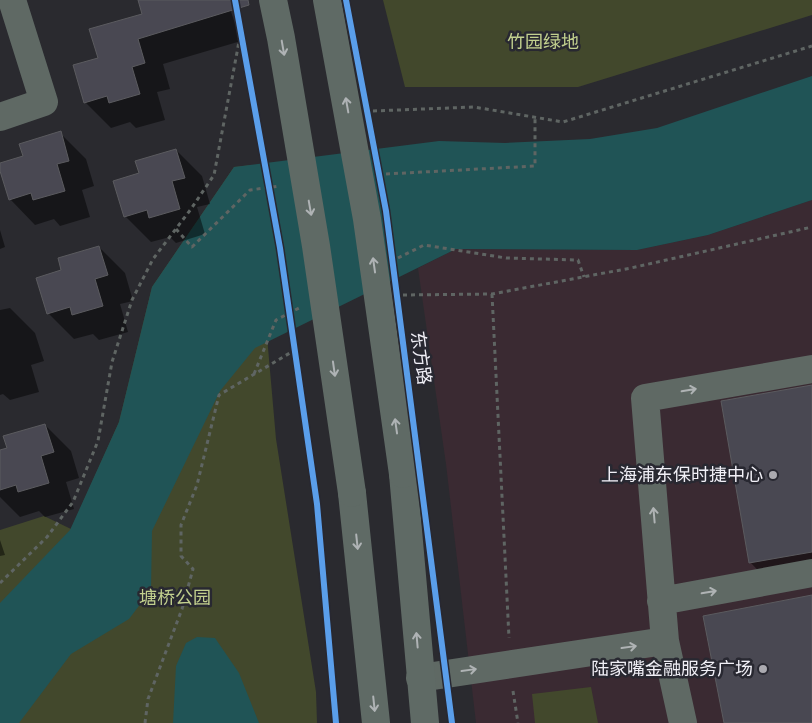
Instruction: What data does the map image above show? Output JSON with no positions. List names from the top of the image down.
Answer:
{
  "streets": {
    "main road": ["东方路"]
  },
  "parks": ["竹园绿地", "塘桥公园"],
  "places": ["上海浦东保时捷中心", "陆家嘴金融服务广场"]
}
